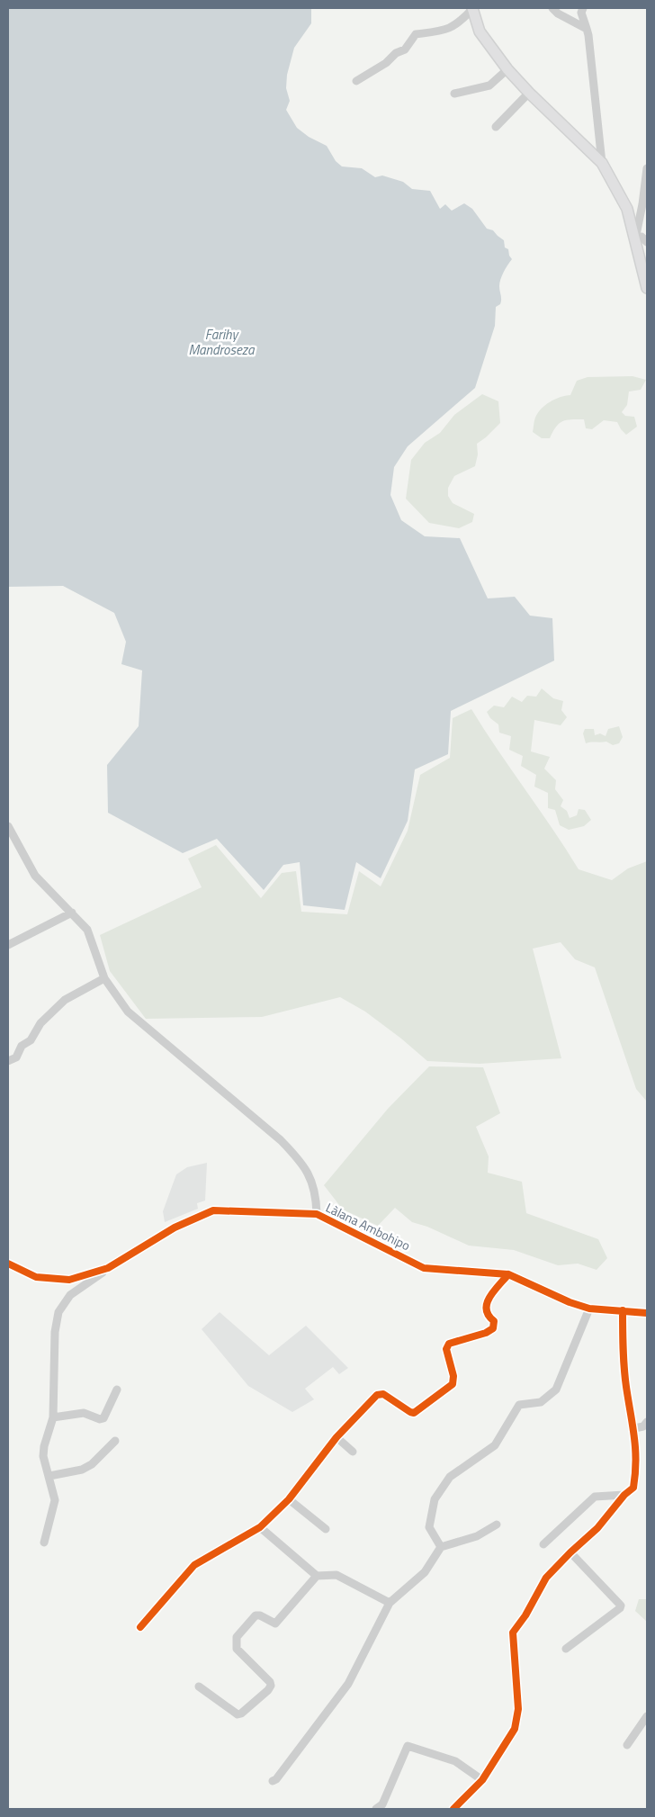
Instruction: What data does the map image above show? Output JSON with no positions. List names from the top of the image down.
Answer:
{
  "streets": {
    "street": ["Làlana Ambohipo"]
  },
  "water": ["Farihy Mandroseza"]
}
